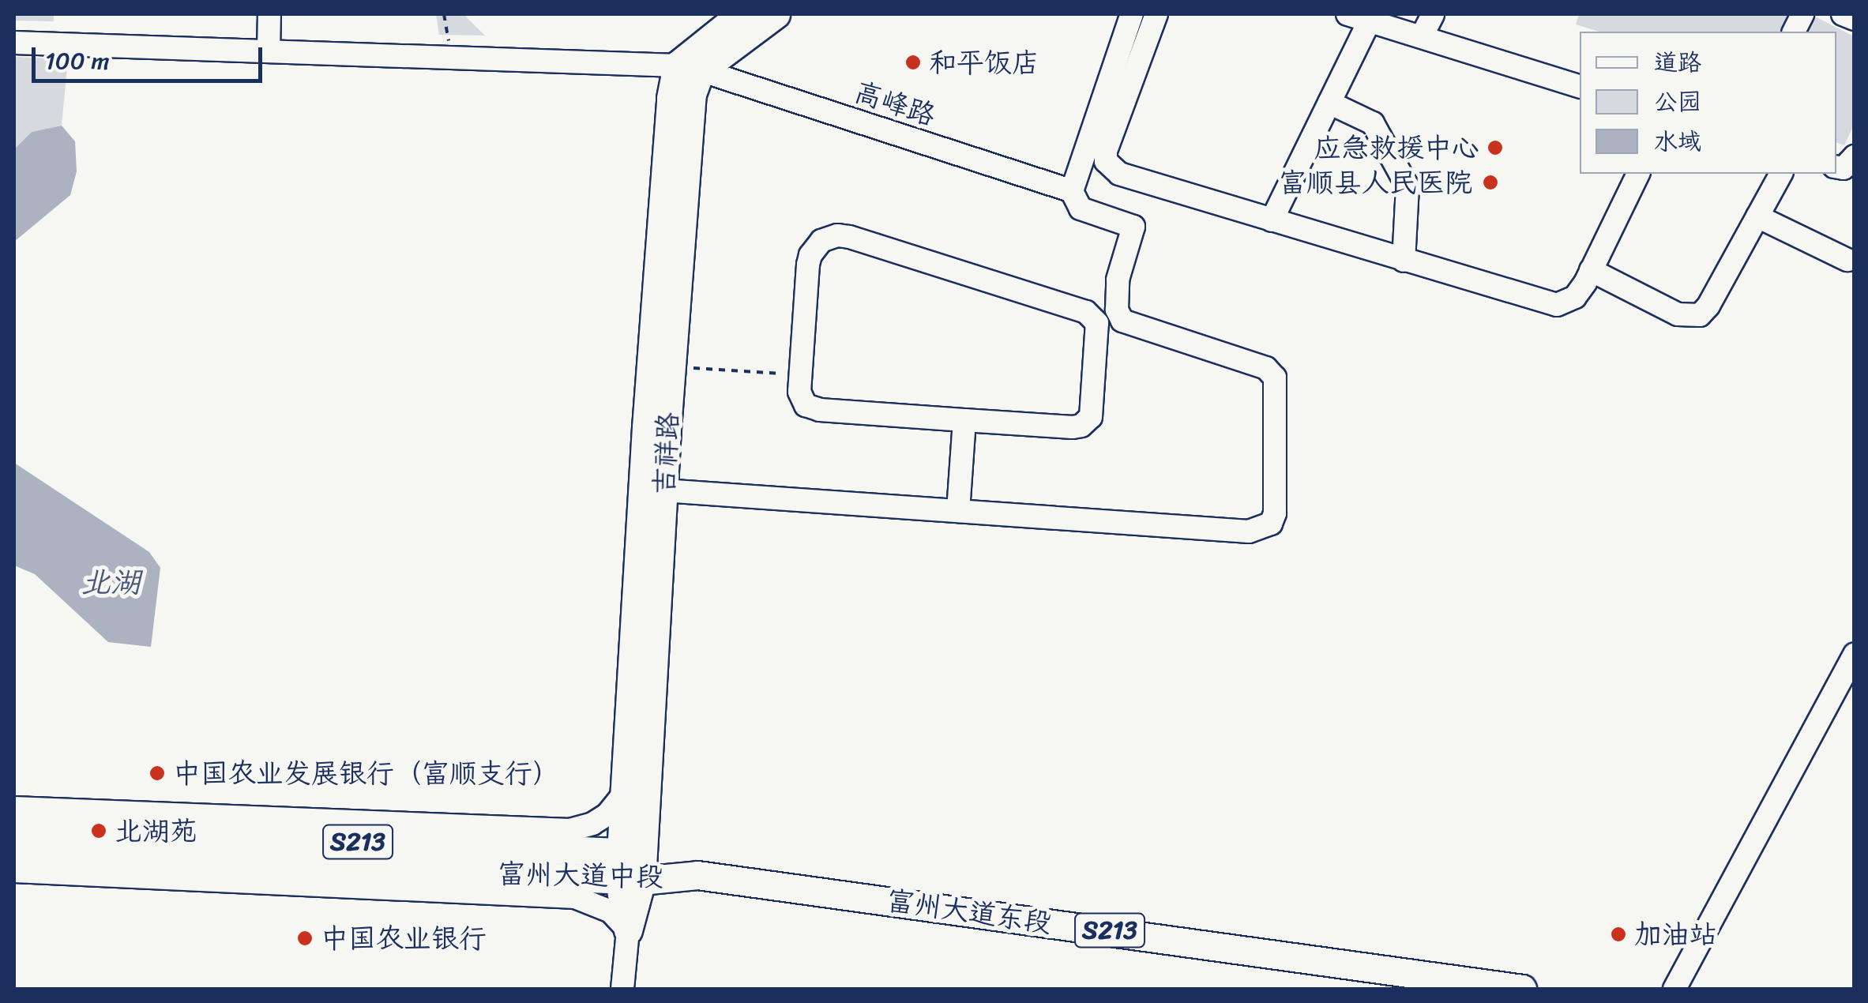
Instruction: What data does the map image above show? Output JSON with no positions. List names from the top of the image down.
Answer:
{
  "streets": {
    "main road": [
      "吉祥路",
      "S213",
      "富州大道中段",
      "富州大道东段"
    ],
    "street": ["高峰路"]
  },
  "crossings": [
    ["高峰路", "吉祥路"],
    ["吉祥路", "富州大道中段"],
    ["富州大道中段", "富州大道东段"]
  ],
  "water": ["北湖"],
  "places": [
    "和平饭店",
    "应急救援中心",
    "富顺县人民医院",
    "中国农业发展银行（富顺支行）",
    "北湖苑",
    "加油站",
    "中国农业银行"
  ],
  "legend": ["道路", "公园", "水域"],
  "scale_bar": "100 m"
}
